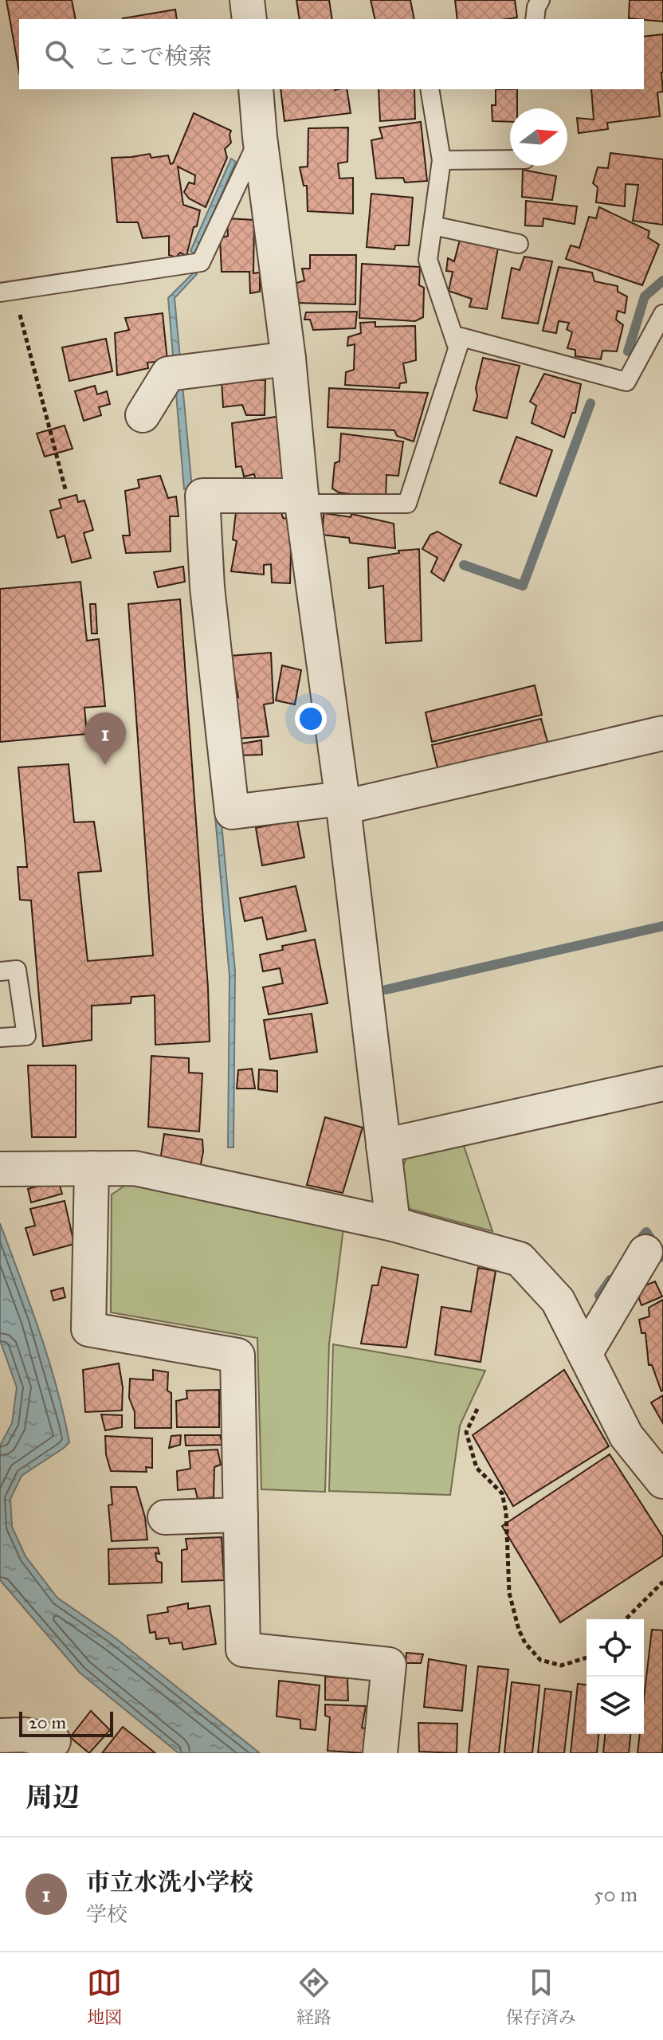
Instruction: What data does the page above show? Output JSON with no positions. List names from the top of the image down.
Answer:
{
  "scale_bar": "20 m",
  "north": "right",
  "page": {
    "search": "ここで検索",
    "pins": "1",
    "scale": "20 m",
    "heading": "周辺",
    "list": [
      {
        "mark": "1",
        "name": "市立水洗小学校",
        "note": "学校",
        "value": "50 m"
      }
    ],
    "nav": ["地図", "経路", "保存済み"]
  }
}
